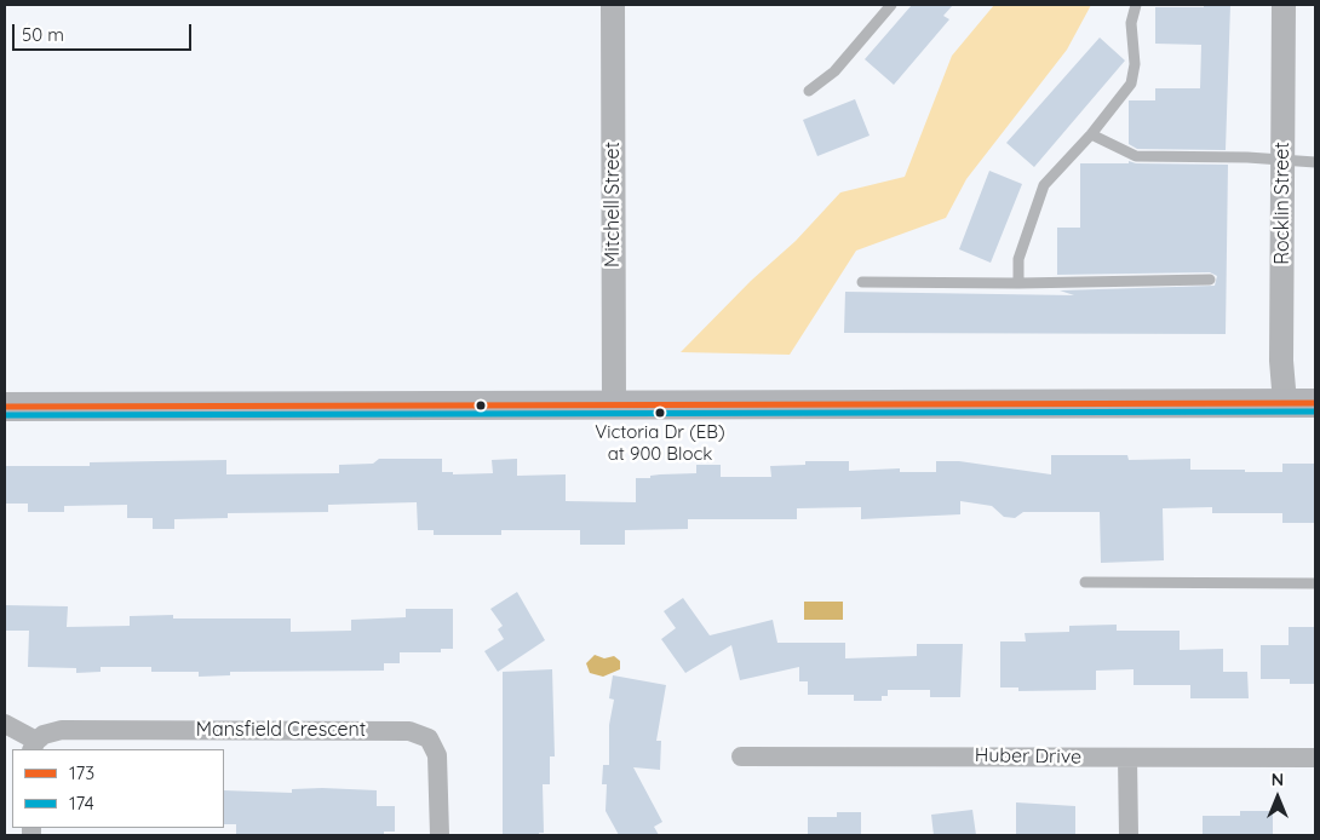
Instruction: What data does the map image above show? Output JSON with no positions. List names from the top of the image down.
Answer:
{
  "streets": {
    "street": [
      "Rocklin Street",
      "Mitchell Street",
      "Mansfield Crescent",
      "Huber Drive"
    ]
  },
  "places": ["Victoria Dr (EB) at 900 Block"],
  "lines": ["transit line 173", "transit line 174"],
  "legend": ["173", "174"],
  "scale_bar": "50 m",
  "north": "top"
}
